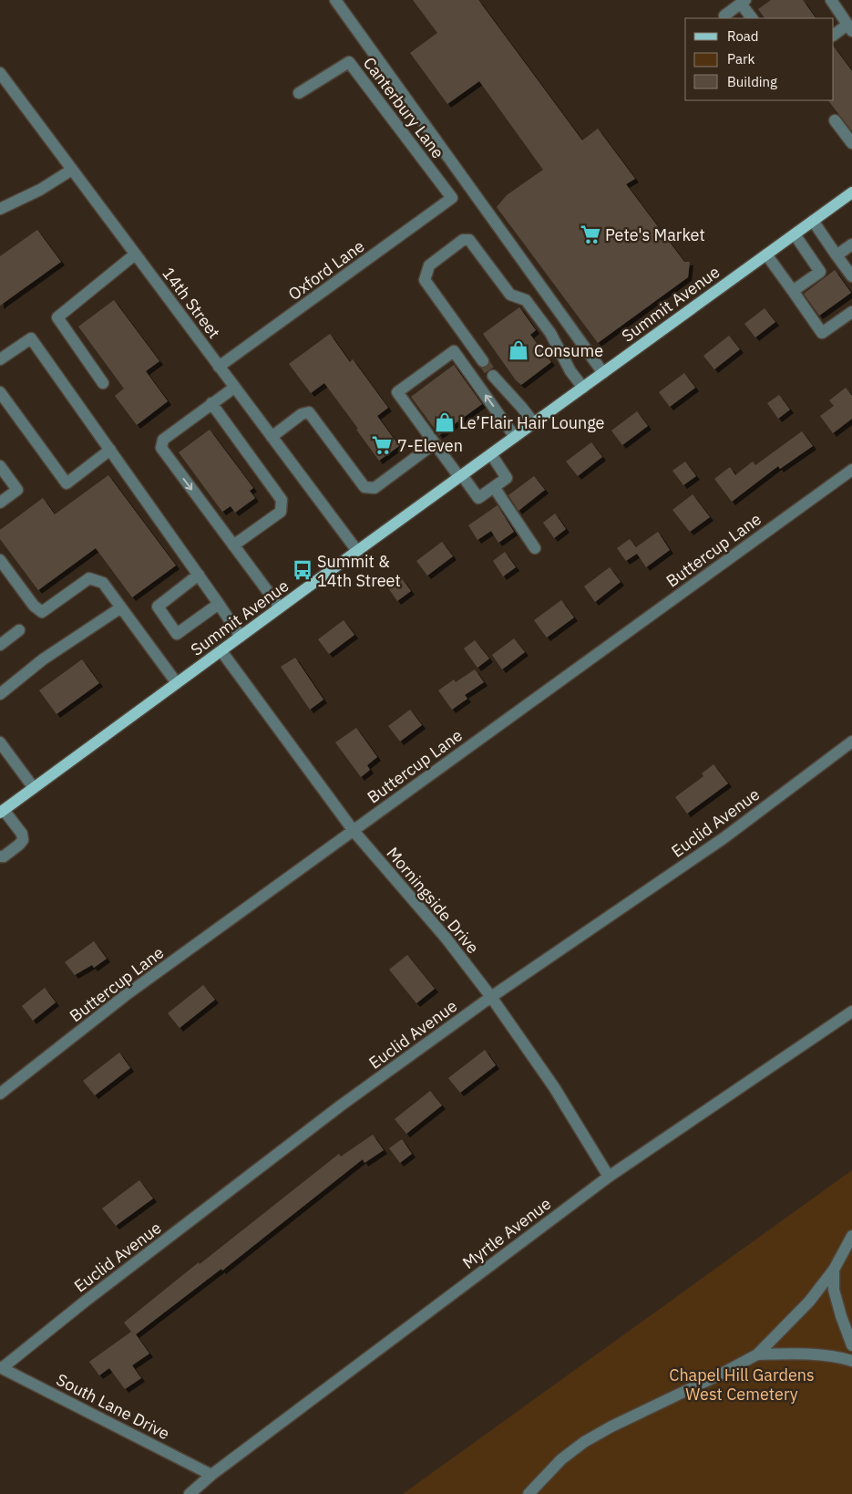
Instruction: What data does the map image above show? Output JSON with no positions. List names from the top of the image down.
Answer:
{
  "streets": {
    "main road": ["Summit Avenue"],
    "street": [
      "Canterbury Lane",
      "Oxford Lane",
      "14th Street",
      "Buttercup Lane",
      "Euclid Avenue",
      "Morningside Drive",
      "Myrtle Avenue",
      "South Lane Drive"
    ]
  },
  "crossings": [
    ["Canterbury Lane", "Oxford Lane"],
    ["Oxford Lane", "14th Street"],
    ["14th Street", "Summit Avenue"],
    ["Summit Avenue", "Morningside Drive"],
    ["Buttercup Lane", "Morningside Drive"],
    ["Euclid Avenue", "Morningside Drive"],
    ["Euclid Avenue", "South Lane Drive"],
    ["Morningside Drive", "Myrtle Avenue"],
    ["Myrtle Avenue", "South Lane Drive"]
  ],
  "parks": ["Chapel Hill Gardens West Cemetery"],
  "places": {
    "supermarket": ["Pete's Market", "7-Eleven"],
    "shop": ["Consume", "Le’Flair Hair Lounge"],
    "bus stop": ["Summit & 14th Street"]
  },
  "legend": ["Road", "Park", "Building"]
}
